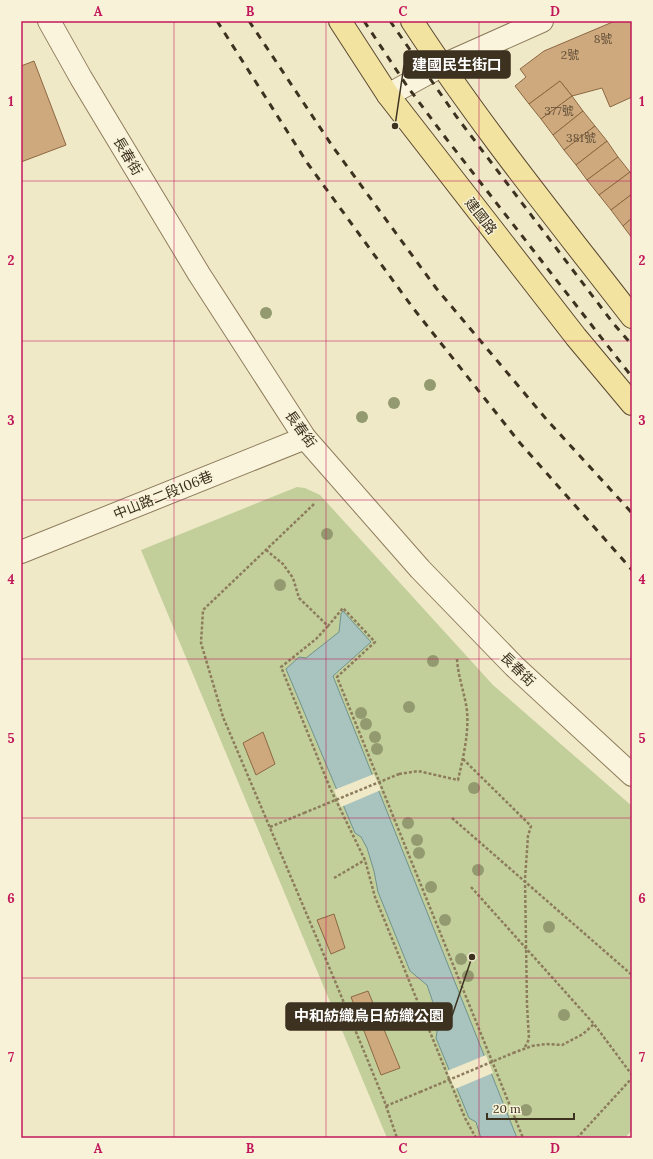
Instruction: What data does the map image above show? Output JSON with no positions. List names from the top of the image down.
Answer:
{
  "streets": {
    "main road": ["建國路"],
    "street": ["長春街", "中山路二段106巷"]
  },
  "crossings": [
    ["長春街", "中山路二段106巷"]
  ],
  "places": ["建國民生街口", "中和紡織烏日紡織公園"],
  "house_numbers": [
    "8號",
    "2號",
    "377號",
    "381號"
  ],
  "scale_bar": "20 m",
  "grid": {
    "columns": [
      "A",
      "B",
      "C",
      "D"
    ],
    "rows": [
      "1",
      "2",
      "3",
      "4",
      "5",
      "6",
      "7"
    ]
  }
}
